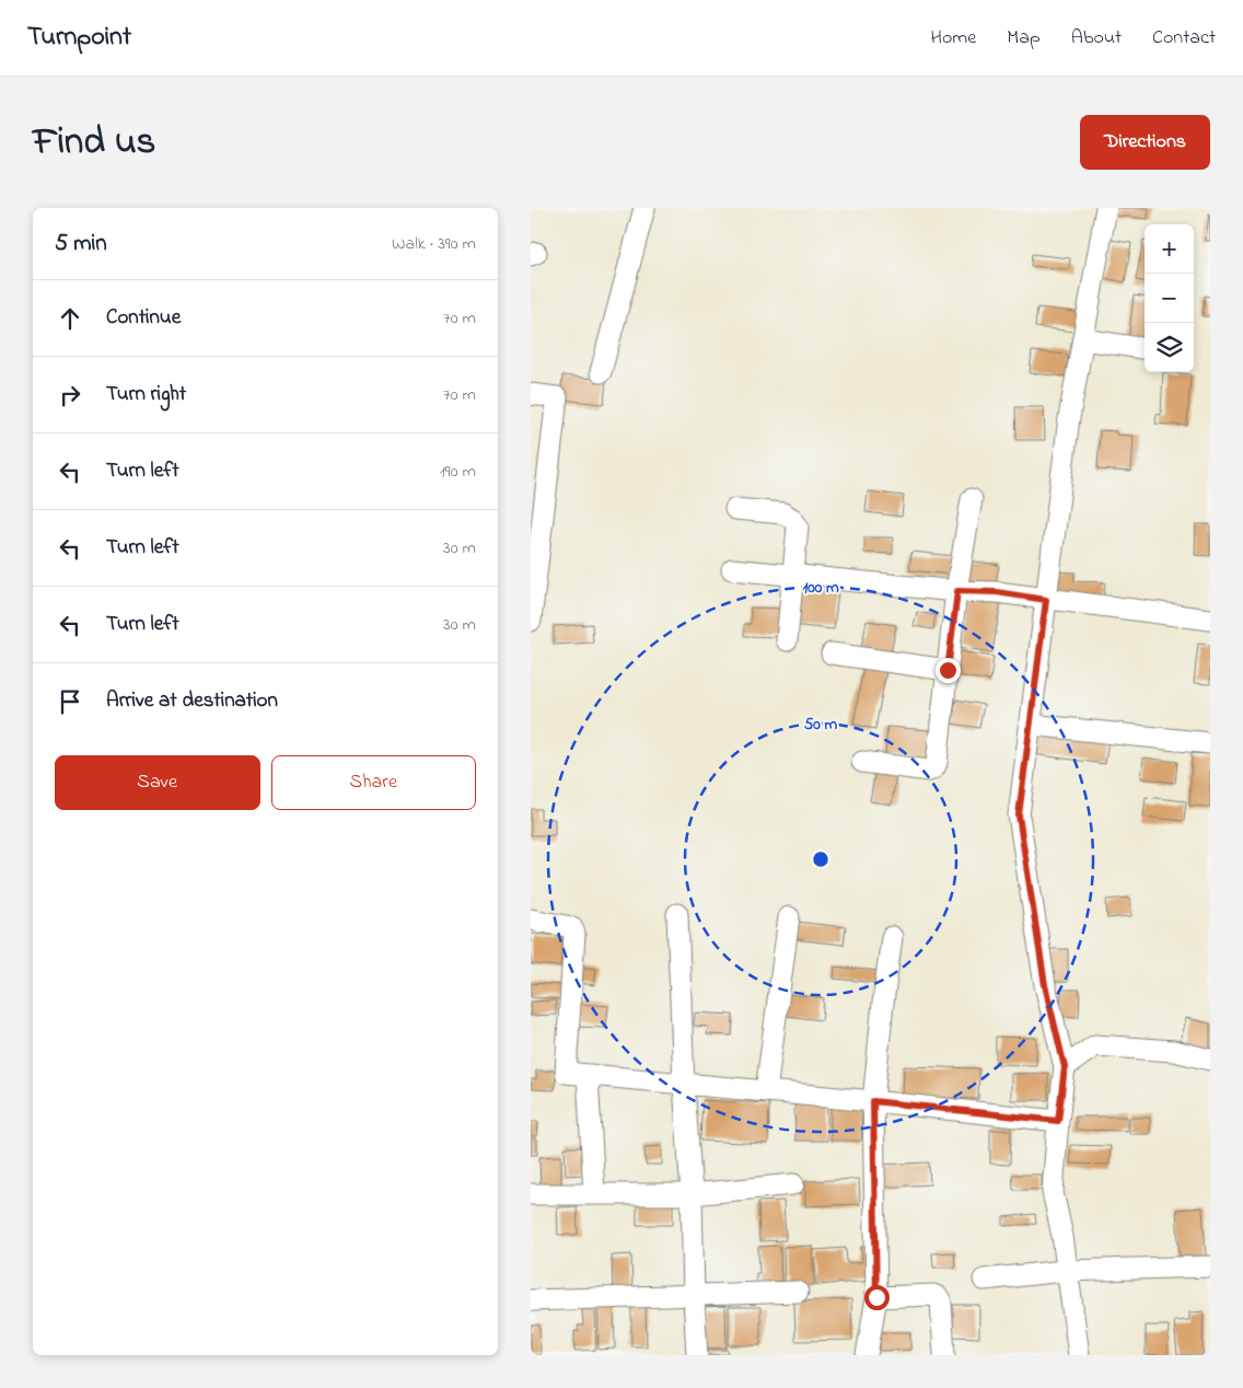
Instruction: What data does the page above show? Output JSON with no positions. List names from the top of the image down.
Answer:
{
  "page": {
    "header": "Turnpoint",
    "nav": [
      "Home",
      "Map",
      "About",
      "Contact"
    ],
    "title": "Find us",
    "buttons": [
      "Directions",
      ["Save", "Share"]
    ],
    "heading": ["5 min", "Walk · 390 m"],
    "map_buttons": ["+", "−"],
    "list": [
      ["Continue", "70 m"],
      ["Turn right", "70 m"],
      ["Turn left", "190 m"],
      ["Turn left", "30 m"],
      ["Turn left", "30 m"],
      "Arrive at destination"
    ]
  },
  "rings": ["100 m", "50 m"]
}
